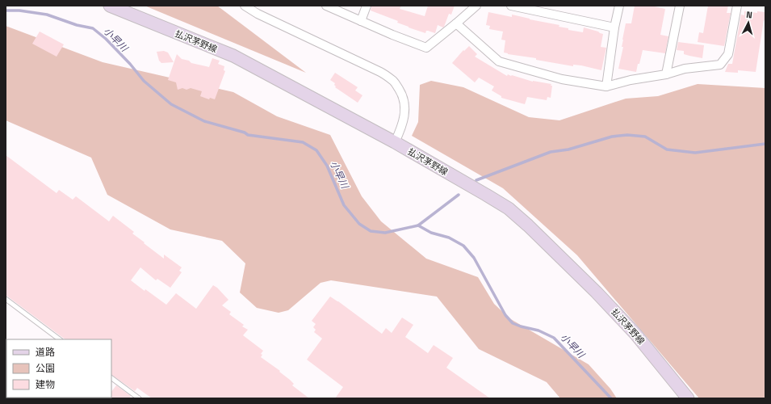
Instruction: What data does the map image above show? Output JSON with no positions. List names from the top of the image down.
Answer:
{
  "streets": {
    "main road": ["払沢茅野線"]
  },
  "water": ["小早川"],
  "legend": ["道路", "公園", "建物"],
  "north": "top"
}
